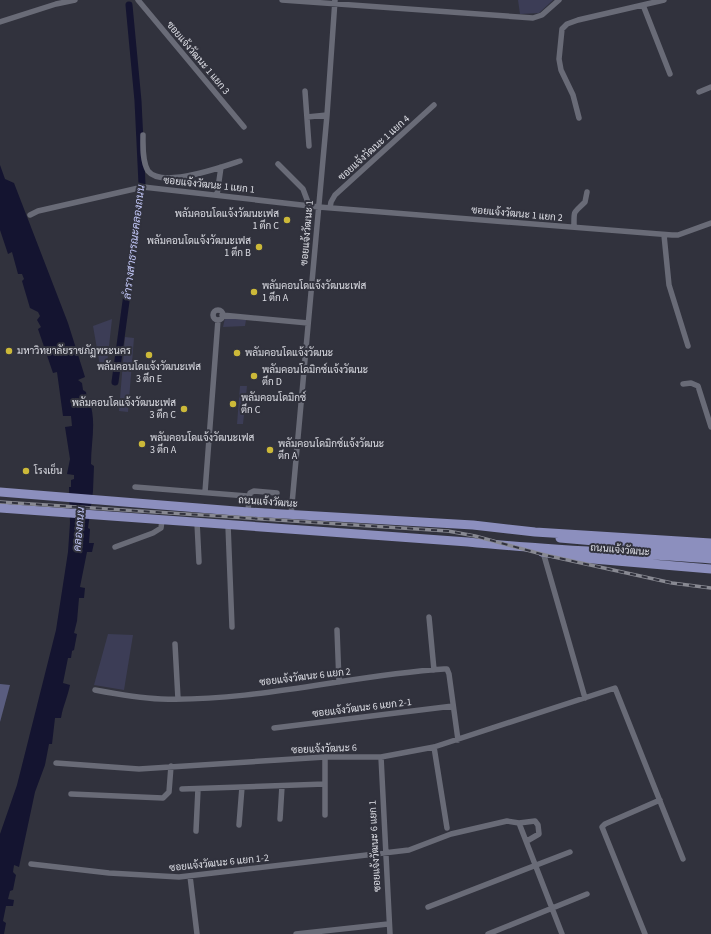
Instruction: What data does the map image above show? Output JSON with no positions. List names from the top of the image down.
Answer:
{
  "streets": {
    "main road": ["ถนนแจ้งวัฒนะ"],
    "street": [
      "ซอยแจ้งวัฒนะ 1 แยก 3",
      "ซอยแจ้งวัฒนะ 1 แยก 4",
      "ซอยแจ้งวัฒนะ 1 แยก 1",
      "ซอยแจ้งวัฒนะ 1 แยก 2",
      "ซอยแจ้งวัฒนะ 1",
      "ซอยแจ้งวัฒนะ 6 แยก 2",
      "ซอยแจ้งวัฒนะ 6 แยก 2-1",
      "ซอยแจ้งวัฒนะ 6",
      "ซอยแจ้งวัฒนะ 6 แยก 1",
      "ซอยแจ้งวัฒนะ 6 แยก 1-2"
    ]
  },
  "crossings": [
    ["ซอยแจ้งวัฒนะ 1 แยก 4", "ซอยแจ้งวัฒนะ 1 แยก 2"],
    ["ซอยแจ้งวัฒนะ 1 แยก 1", "ซอยแจ้งวัฒนะ 1 แยก 2"],
    ["ซอยแจ้งวัฒนะ 1 แยก 1", "ซอยแจ้งวัฒนะ 1"],
    ["ซอยแจ้งวัฒนะ 1 แยก 2", "ซอยแจ้งวัฒนะ 1"],
    ["ซอยแจ้งวัฒนะ 1", "ถนนแจ้งวัฒนะ"],
    ["ซอยแจ้งวัฒนะ 6 แยก 2", "ซอยแจ้งวัฒนะ 6 แยก 2-1"],
    ["ซอยแจ้งวัฒนะ 6 แยก 2", "ซอยแจ้งวัฒนะ 6"],
    ["ซอยแจ้งวัฒนะ 6", "ซอยแจ้งวัฒนะ 6 แยก 1"],
    ["ซอยแจ้งวัฒนะ 6 แยก 1", "ซอยแจ้งวัฒนะ 6 แยก 1-2"]
  ],
  "water": ["ลำรางสาธารณะคลองถนน", "คลองถนน"],
  "places": [
    "พลัมคอนโดแจ้งวัฒนะเฟส 1 ตึก C",
    "พลัมคอนโดแจ้งวัฒนะเฟส 1 ตึก B",
    "พลัมคอนโดแจ้งวัฒนะเฟส 1 ตึก A",
    "มหาวิทยาลัยราชภัฏพระนคร",
    "พลัมคอนโดแจ้งวัฒนะ",
    "พลัมคอนโดแจ้งวัฒนะเฟส 3 ตึก E",
    "พลัมคอนโดมิกซ์แจ้งวัฒนะ ตึก D",
    "พลัมคอนโดมิกซ์ ตึก C",
    "พลัมคอนโดแจ้งวัฒนะเฟส 3 ตึก C",
    "พลัมคอนโดแจ้งวัฒนะเฟส 3 ตึก A",
    "พลัมคอนโดมิกซ์แจ้งวัฒนะ ตึก A",
    "โรงเย็น"
  ]
}
